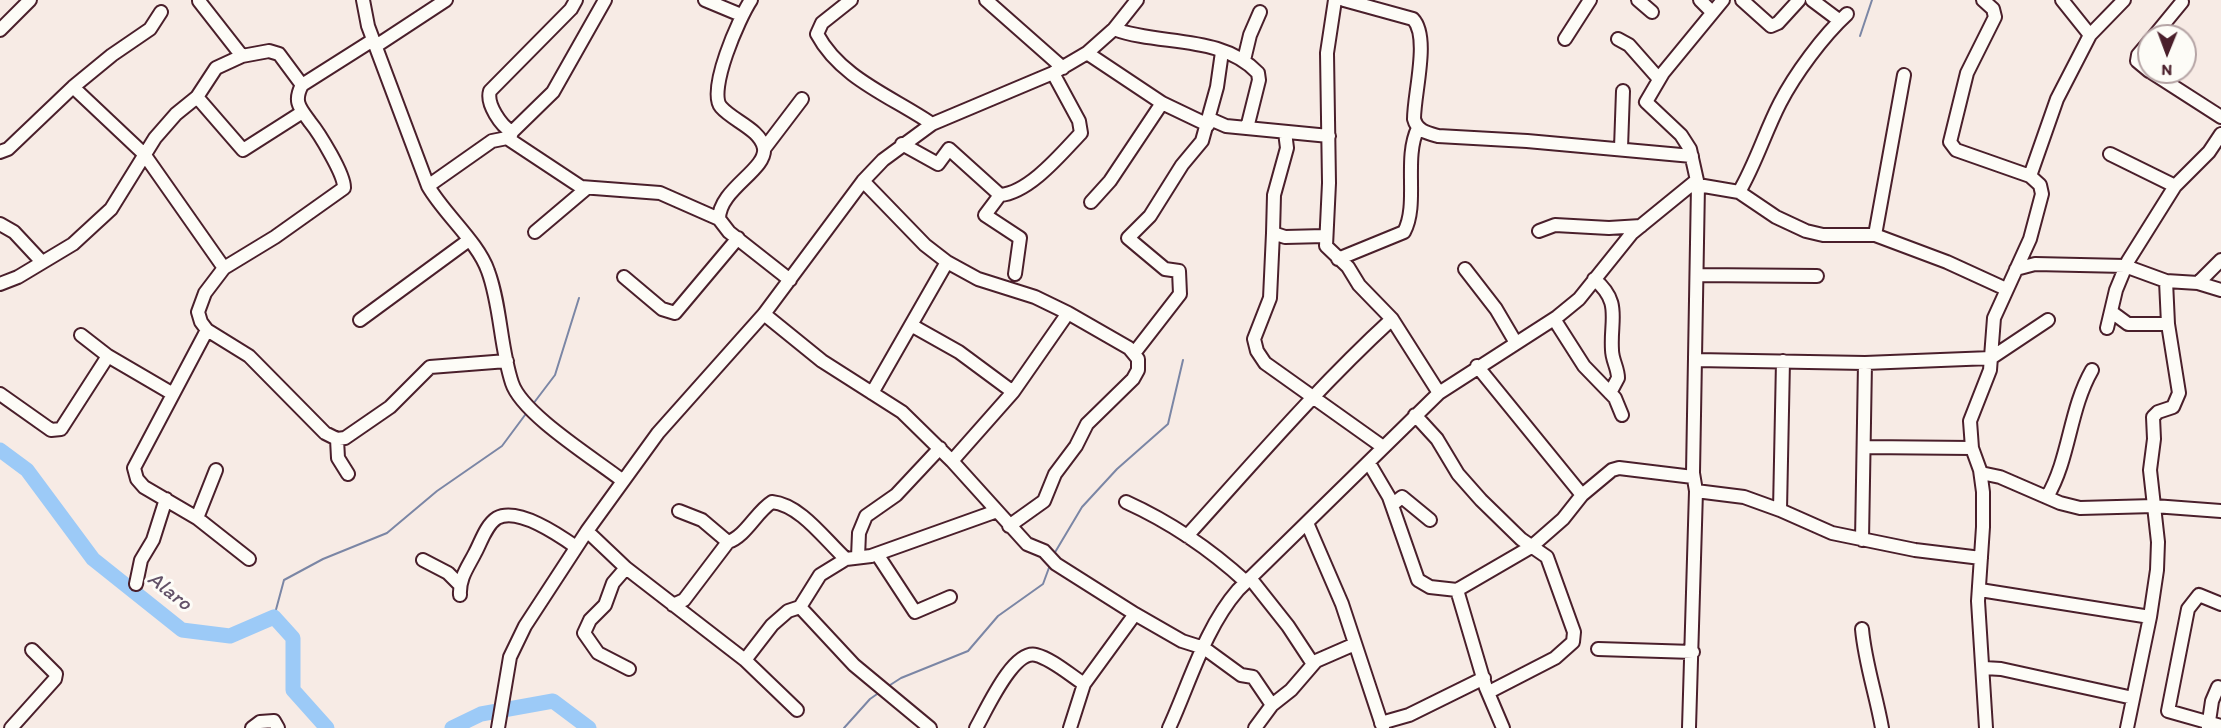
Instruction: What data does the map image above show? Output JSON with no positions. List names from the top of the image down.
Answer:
{
  "water": ["Alaro"],
  "north": "bottom"
}
